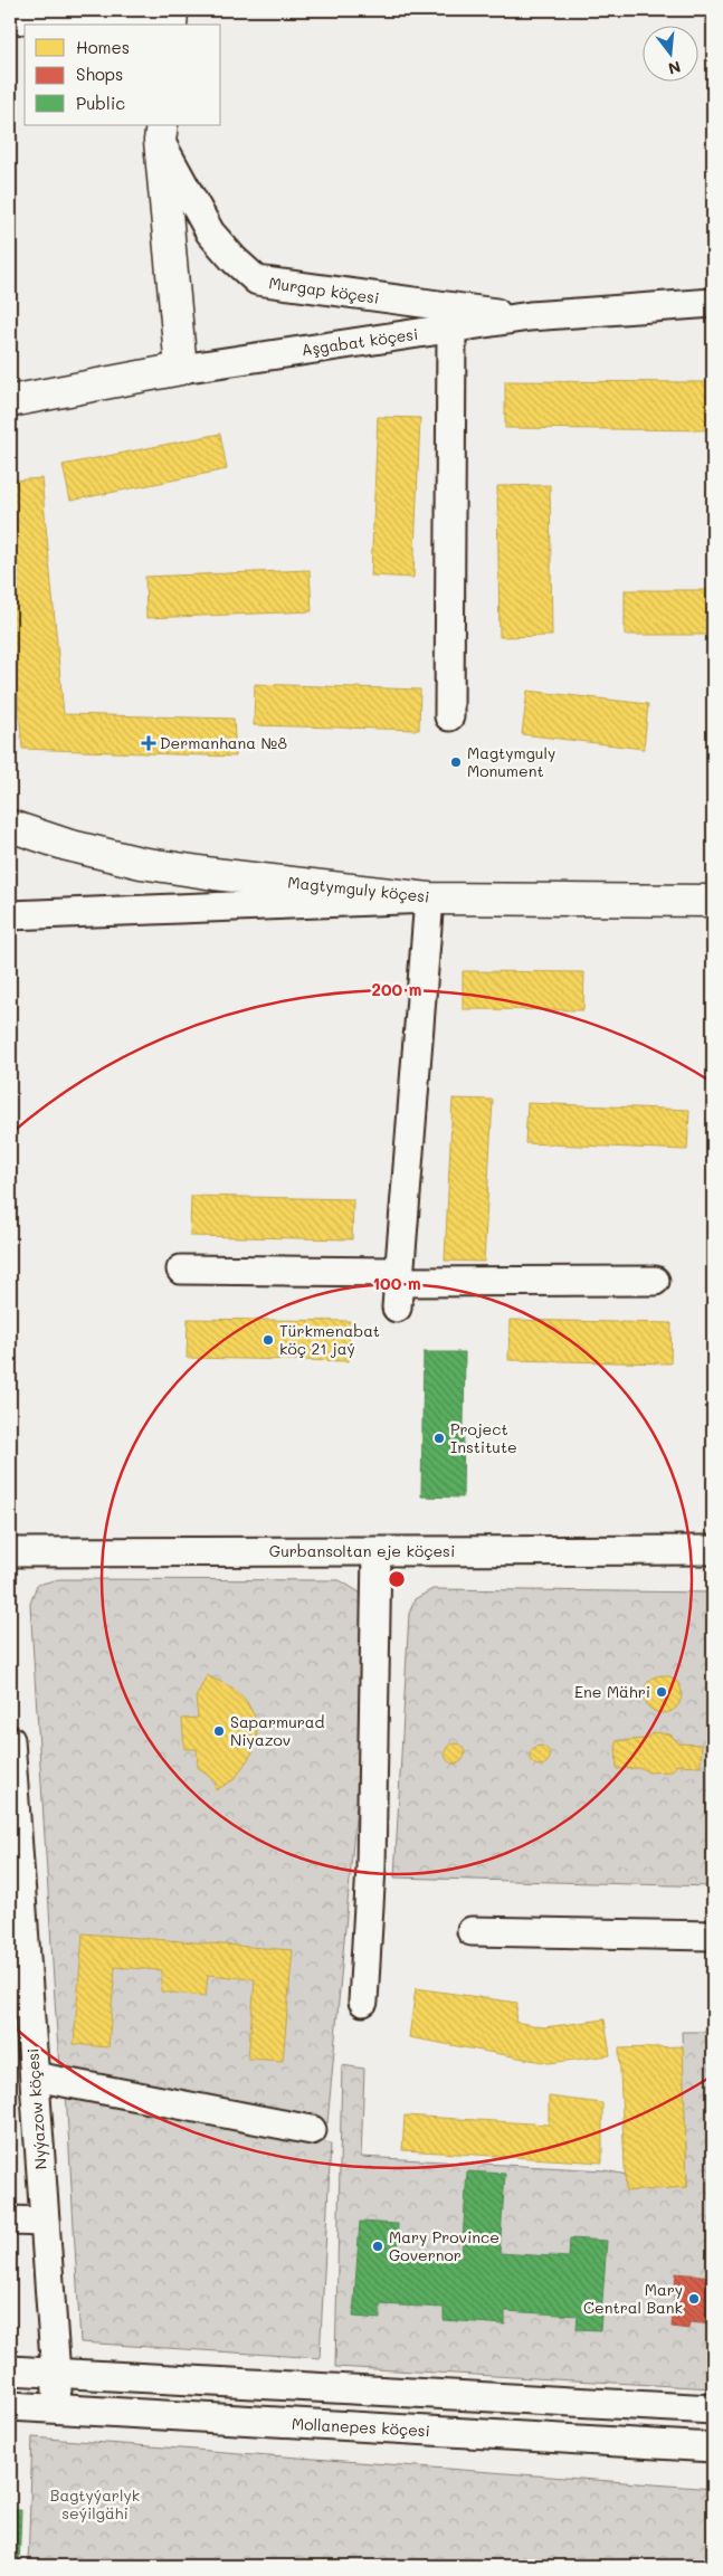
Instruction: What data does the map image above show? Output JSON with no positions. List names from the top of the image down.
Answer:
{
  "streets": {
    "main road": ["Murgap köçesi", "Aşgabat köçesi", "Magtymguly köçesi"],
    "street": ["Gurbansoltan eje köçesi", "Nyýazow köçesi", "Mollanepes köçesi"]
  },
  "crossings": [
    ["Murgap köçesi", "Aşgabat köçesi"],
    ["Nyýazow köçesi", "Mollanepes köçesi"]
  ],
  "parks": ["Bagtyýarlyk seýilgähi"],
  "places": {
    "health": ["Dermanhana №8"],
    "other": [
      "Magtymguly Monument",
      "Türkmenabat köç 21 jaý",
      "Project Institute",
      "Ene Mähri",
      "Saparmurad Niyazov",
      "Mary Province Governor",
      "Mary Central Bank"
    ]
  },
  "legend": ["Homes", "Shops", "Public"],
  "north": "bottom",
  "rings": ["200 m", "100 m"]
}
